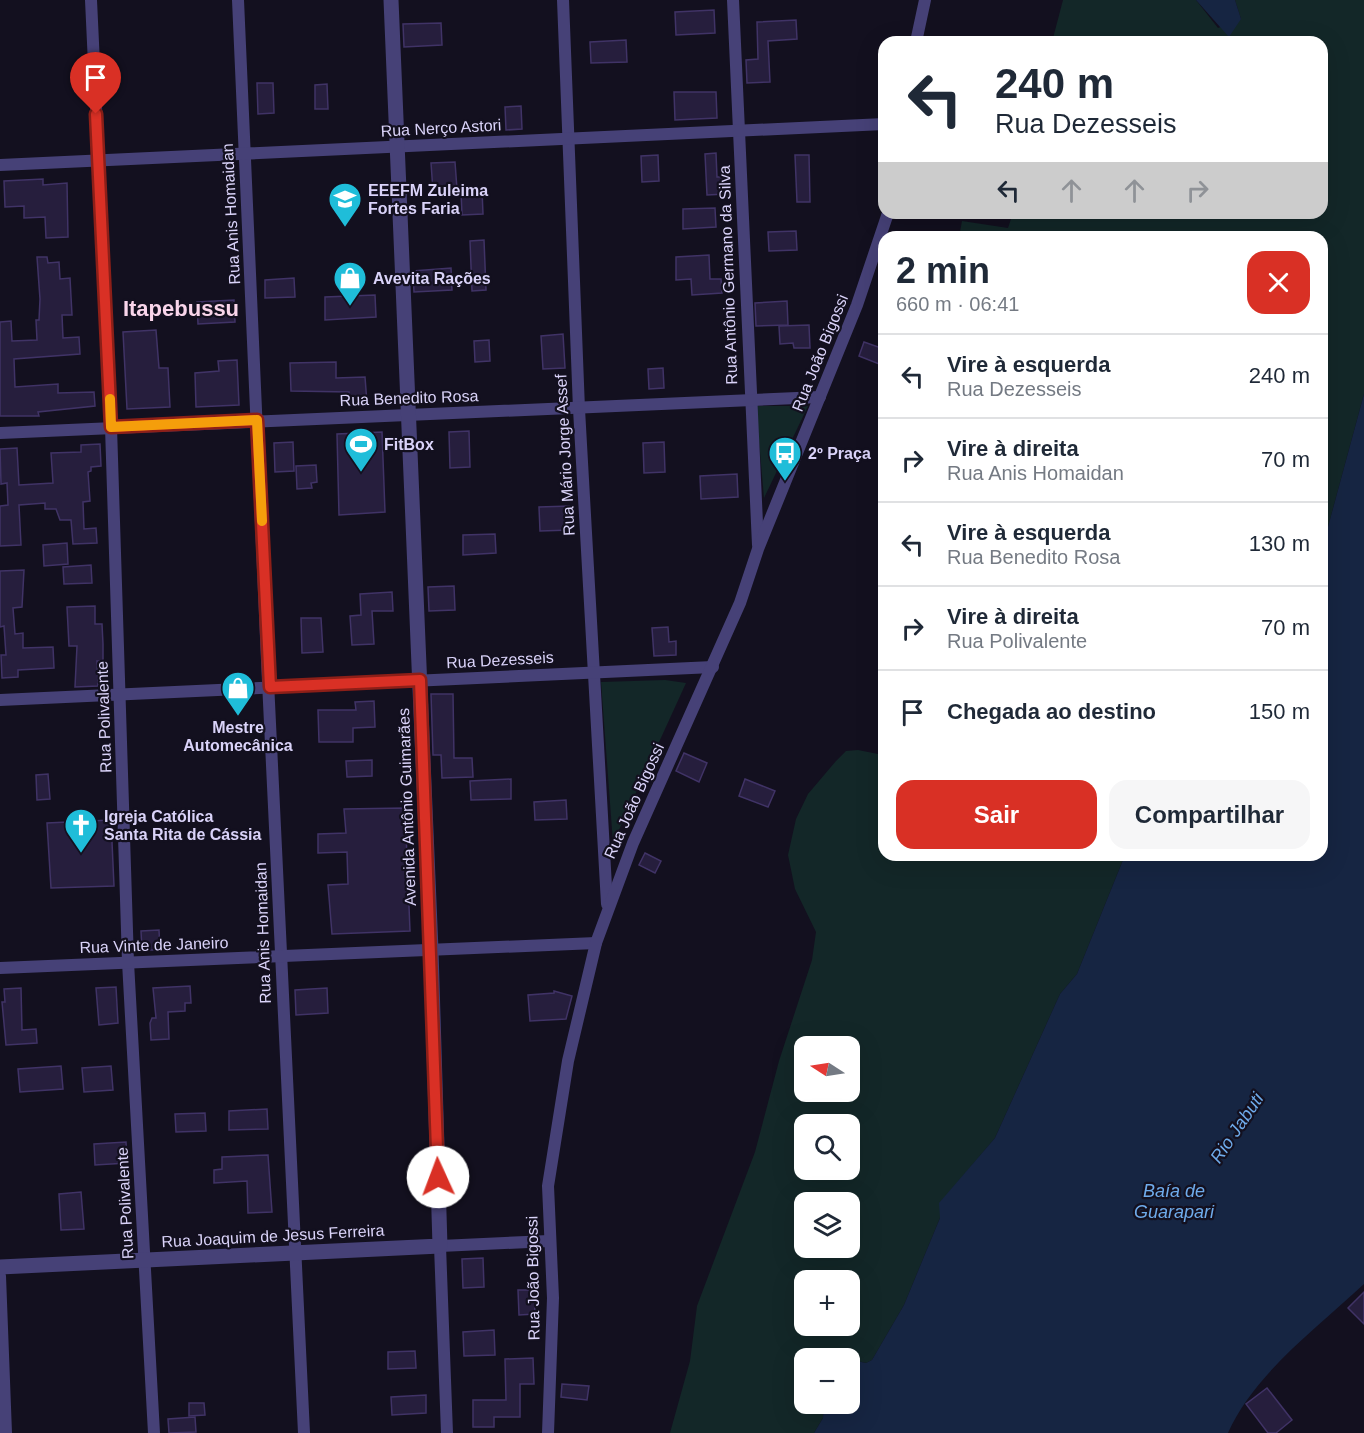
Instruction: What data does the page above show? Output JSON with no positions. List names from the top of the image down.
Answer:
{
  "streets": {
    "street": [
      "Rua Nerço Astori",
      "Rua Anis Homaidan",
      "Rua Antônio Germano da Silva",
      "Rua João Bigossi",
      "Rua Benedito Rosa",
      "Rua Mário Jorge Assef",
      "Rua Dezesseis",
      "Rua Polivalente",
      "Avenida Antônio Guimarães",
      "Rua Vinte de Janeiro",
      "Rua Joaquim de Jesus Ferreira"
    ]
  },
  "crossings": [
    ["Rua Nerço Astori", "Rua Anis Homaidan"],
    ["Rua Nerço Astori", "Rua Antônio Germano da Silva"],
    ["Rua Nerço Astori", "Rua Mário Jorge Assef"],
    ["Rua Nerço Astori", "Rua Polivalente"],
    ["Rua Nerço Astori", "Avenida Antônio Guimarães"],
    ["Rua Anis Homaidan", "Rua Benedito Rosa"],
    ["Rua Anis Homaidan", "Rua Dezesseis"],
    ["Rua Anis Homaidan", "Rua Vinte de Janeiro"],
    ["Rua Anis Homaidan", "Rua Joaquim de Jesus Ferreira"],
    ["Rua Antônio Germano da Silva", "Rua João Bigossi"],
    ["Rua Antônio Germano da Silva", "Rua Benedito Rosa"],
    ["Rua João Bigossi", "Rua Benedito Rosa"],
    ["Rua João Bigossi", "Rua Mário Jorge Assef"],
    ["Rua João Bigossi", "Rua Dezesseis"],
    ["Rua João Bigossi", "Rua Vinte de Janeiro"],
    ["Rua João Bigossi", "Rua Joaquim de Jesus Ferreira"],
    ["Rua Benedito Rosa", "Rua Mário Jorge Assef"],
    ["Rua Benedito Rosa", "Rua Polivalente"],
    ["Rua Benedito Rosa", "Avenida Antônio Guimarães"],
    ["Rua Mário Jorge Assef", "Rua Dezesseis"],
    ["Rua Dezesseis", "Rua Polivalente"],
    ["Rua Dezesseis", "Avenida Antônio Guimarães"],
    ["Rua Polivalente", "Rua Vinte de Janeiro"],
    ["Rua Polivalente", "Rua Joaquim de Jesus Ferreira"],
    ["Avenida Antônio Guimarães", "Rua Vinte de Janeiro"],
    ["Avenida Antônio Guimarães", "Rua Joaquim de Jesus Ferreira"]
  ],
  "districts": ["Itapebussu"],
  "water": ["Rio Jabuti", "Baía de Guarapari"],
  "places": {
    "school or university": ["EEEFM Zuleima Fortes Faria"],
    "shop": ["Avevita Rações", "Mestre Automecânica"],
    "sports": ["FitBox"],
    "bus stop": ["2º Praça"],
    "church": ["Igreja Católica Santa Rita de Cássia"]
  },
  "north": "left",
  "page": {
    "turn": ["240 m", "Rua Dezesseis"],
    "heading": ["2 min", "660 m · 06:41"],
    "list": [
      {
        "name": "Vire à esquerda",
        "note": "Rua Dezesseis",
        "value": "240 m"
      },
      {
        "name": "Vire à direita",
        "note": "Rua Anis Homaidan",
        "value": "70 m"
      },
      {
        "name": "Vire à esquerda",
        "note": "Rua Benedito Rosa",
        "value": "130 m"
      },
      {
        "name": "Vire à direita",
        "note": "Rua Polivalente",
        "value": "70 m"
      },
      {
        "name": "Chegada ao destino",
        "value": "150 m"
      }
    ],
    "buttons": ["Sair", "Compartilhar"],
    "map_buttons": ["+", "−"]
  }
}
